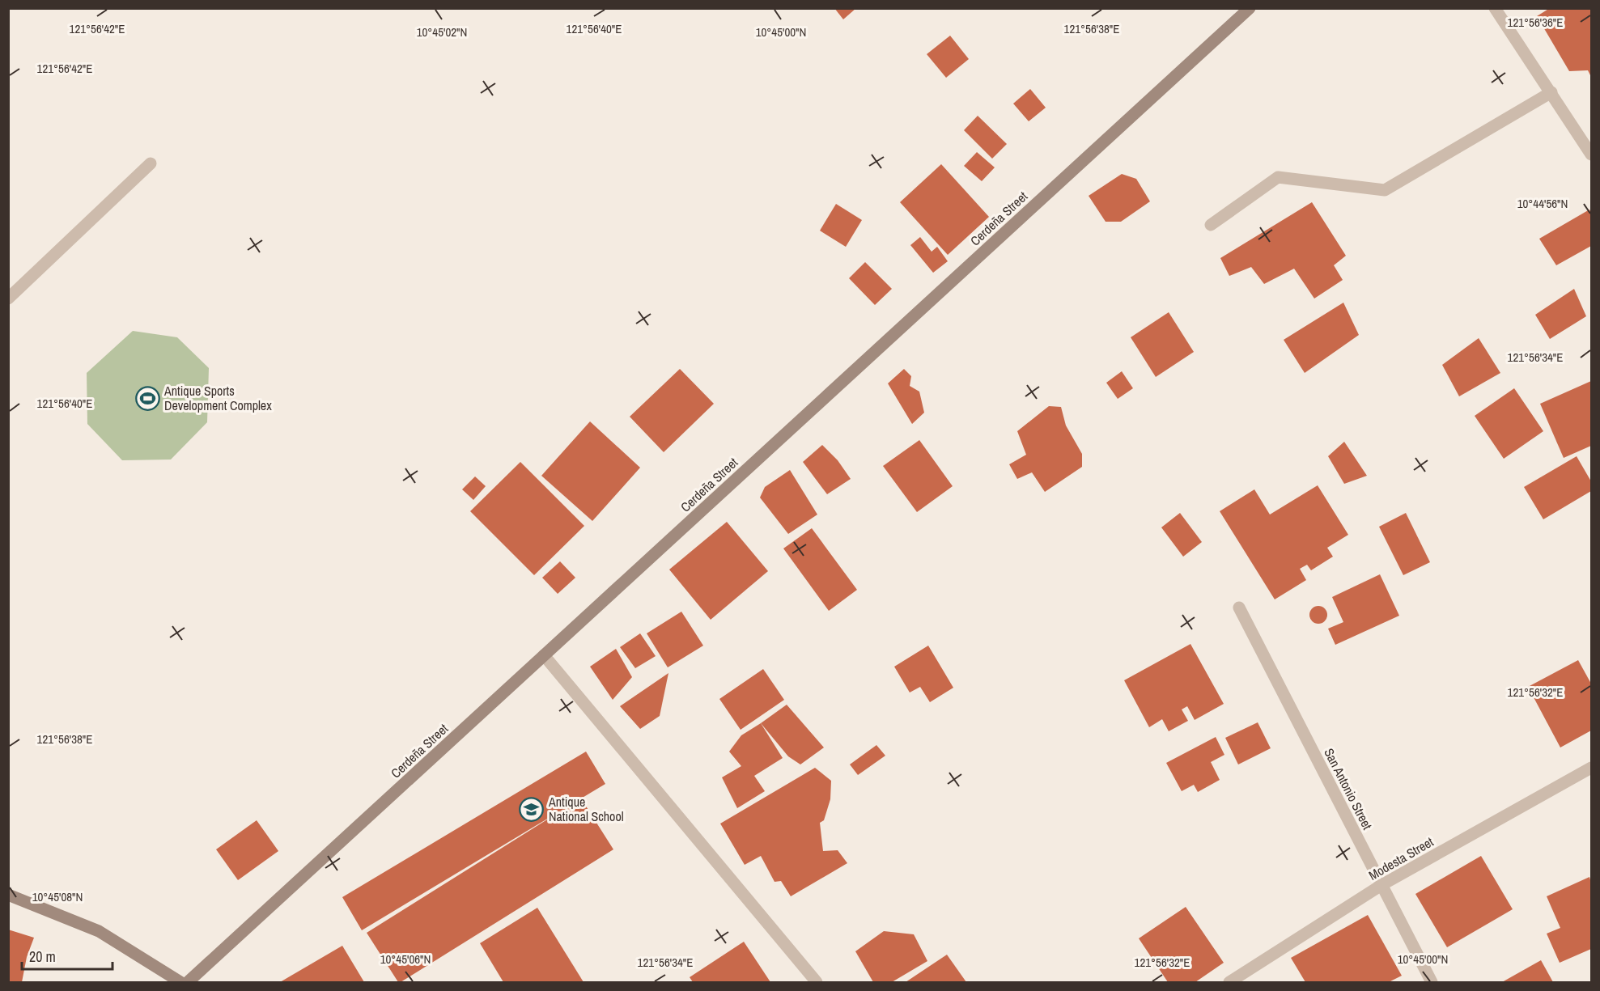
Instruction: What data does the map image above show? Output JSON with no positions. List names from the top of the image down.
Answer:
{
  "streets": {
    "main road": ["Cerdeña Street"],
    "street": ["San Antonio Street", "Modesta Street"]
  },
  "crossings": [
    ["San Antonio Street", "Modesta Street"]
  ],
  "places": {
    "sports": ["Antique Sports Development Complex"],
    "school or university": ["Antique National School"]
  },
  "scale_bar": "20 m",
  "coordinates": [
    "121°56'36\"E",
    "121°56'42\"E",
    "121°56'40\"E",
    "121°56'38\"E",
    "10°45'02\"N",
    "10°45'00\"N",
    "10°44'56\"N",
    "121°56'34\"E",
    "121°56'32\"E",
    "10°45'08\"N",
    "10°45'06\"N"
  ]
}
